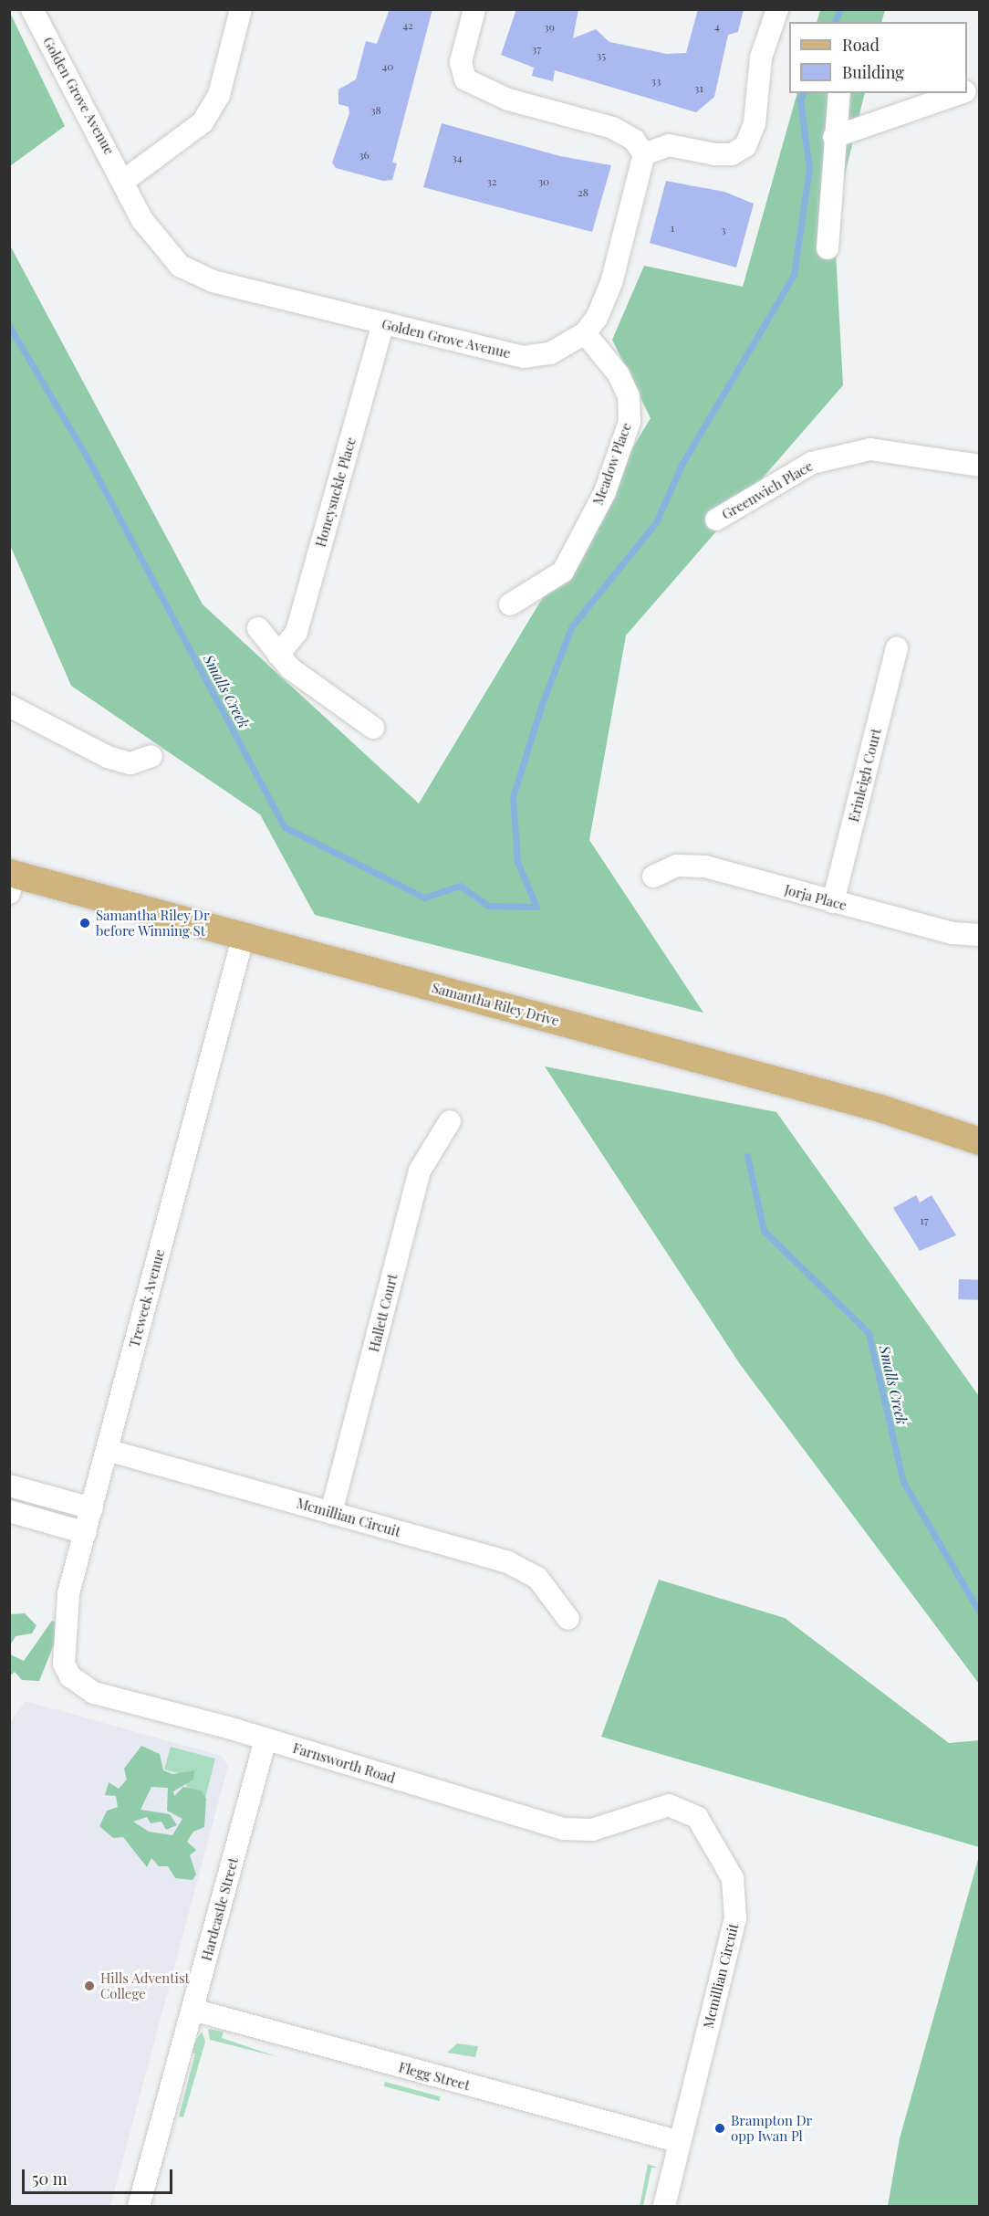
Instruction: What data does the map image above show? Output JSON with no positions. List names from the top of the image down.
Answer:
{
  "streets": {
    "main road": ["Samantha Riley Drive"],
    "street": [
      "Golden Grove Avenue",
      "Meadow Place",
      "Greenwich Place",
      "Honeysuckle Place",
      "Erinleigh Court",
      "Jorja Place",
      "Treweek Avenue",
      "Hallett Court",
      "Mcmillian Circuit",
      "Farnsworth Road",
      "Hardcastle Street",
      "Flegg Street"
    ]
  },
  "crossings": [
    ["Golden Grove Avenue", "Meadow Place"],
    ["Golden Grove Avenue", "Honeysuckle Place"],
    ["Erinleigh Court", "Jorja Place"],
    ["Samantha Riley Drive", "Treweek Avenue"],
    ["Treweek Avenue", "Mcmillian Circuit"],
    ["Treweek Avenue", "Farnsworth Road"],
    ["Hallett Court", "Mcmillian Circuit"],
    ["Mcmillian Circuit", "Farnsworth Road"],
    ["Mcmillian Circuit", "Flegg Street"],
    ["Farnsworth Road", "Hardcastle Street"],
    ["Hardcastle Street", "Flegg Street"]
  ],
  "water": ["Smalls Creek"],
  "places": ["Samantha Riley Dr before Winning St", "Hills Adventist College", "Brampton Dr opp Iwan Pl"],
  "house_numbers": [
    "42",
    "4",
    "39",
    "37",
    "35",
    "40",
    "33",
    "31",
    "38",
    "36",
    "34",
    "32",
    "30",
    "28",
    "1",
    "3",
    "17"
  ],
  "legend": ["Road", "Building"],
  "scale_bar": "50 m"
}
